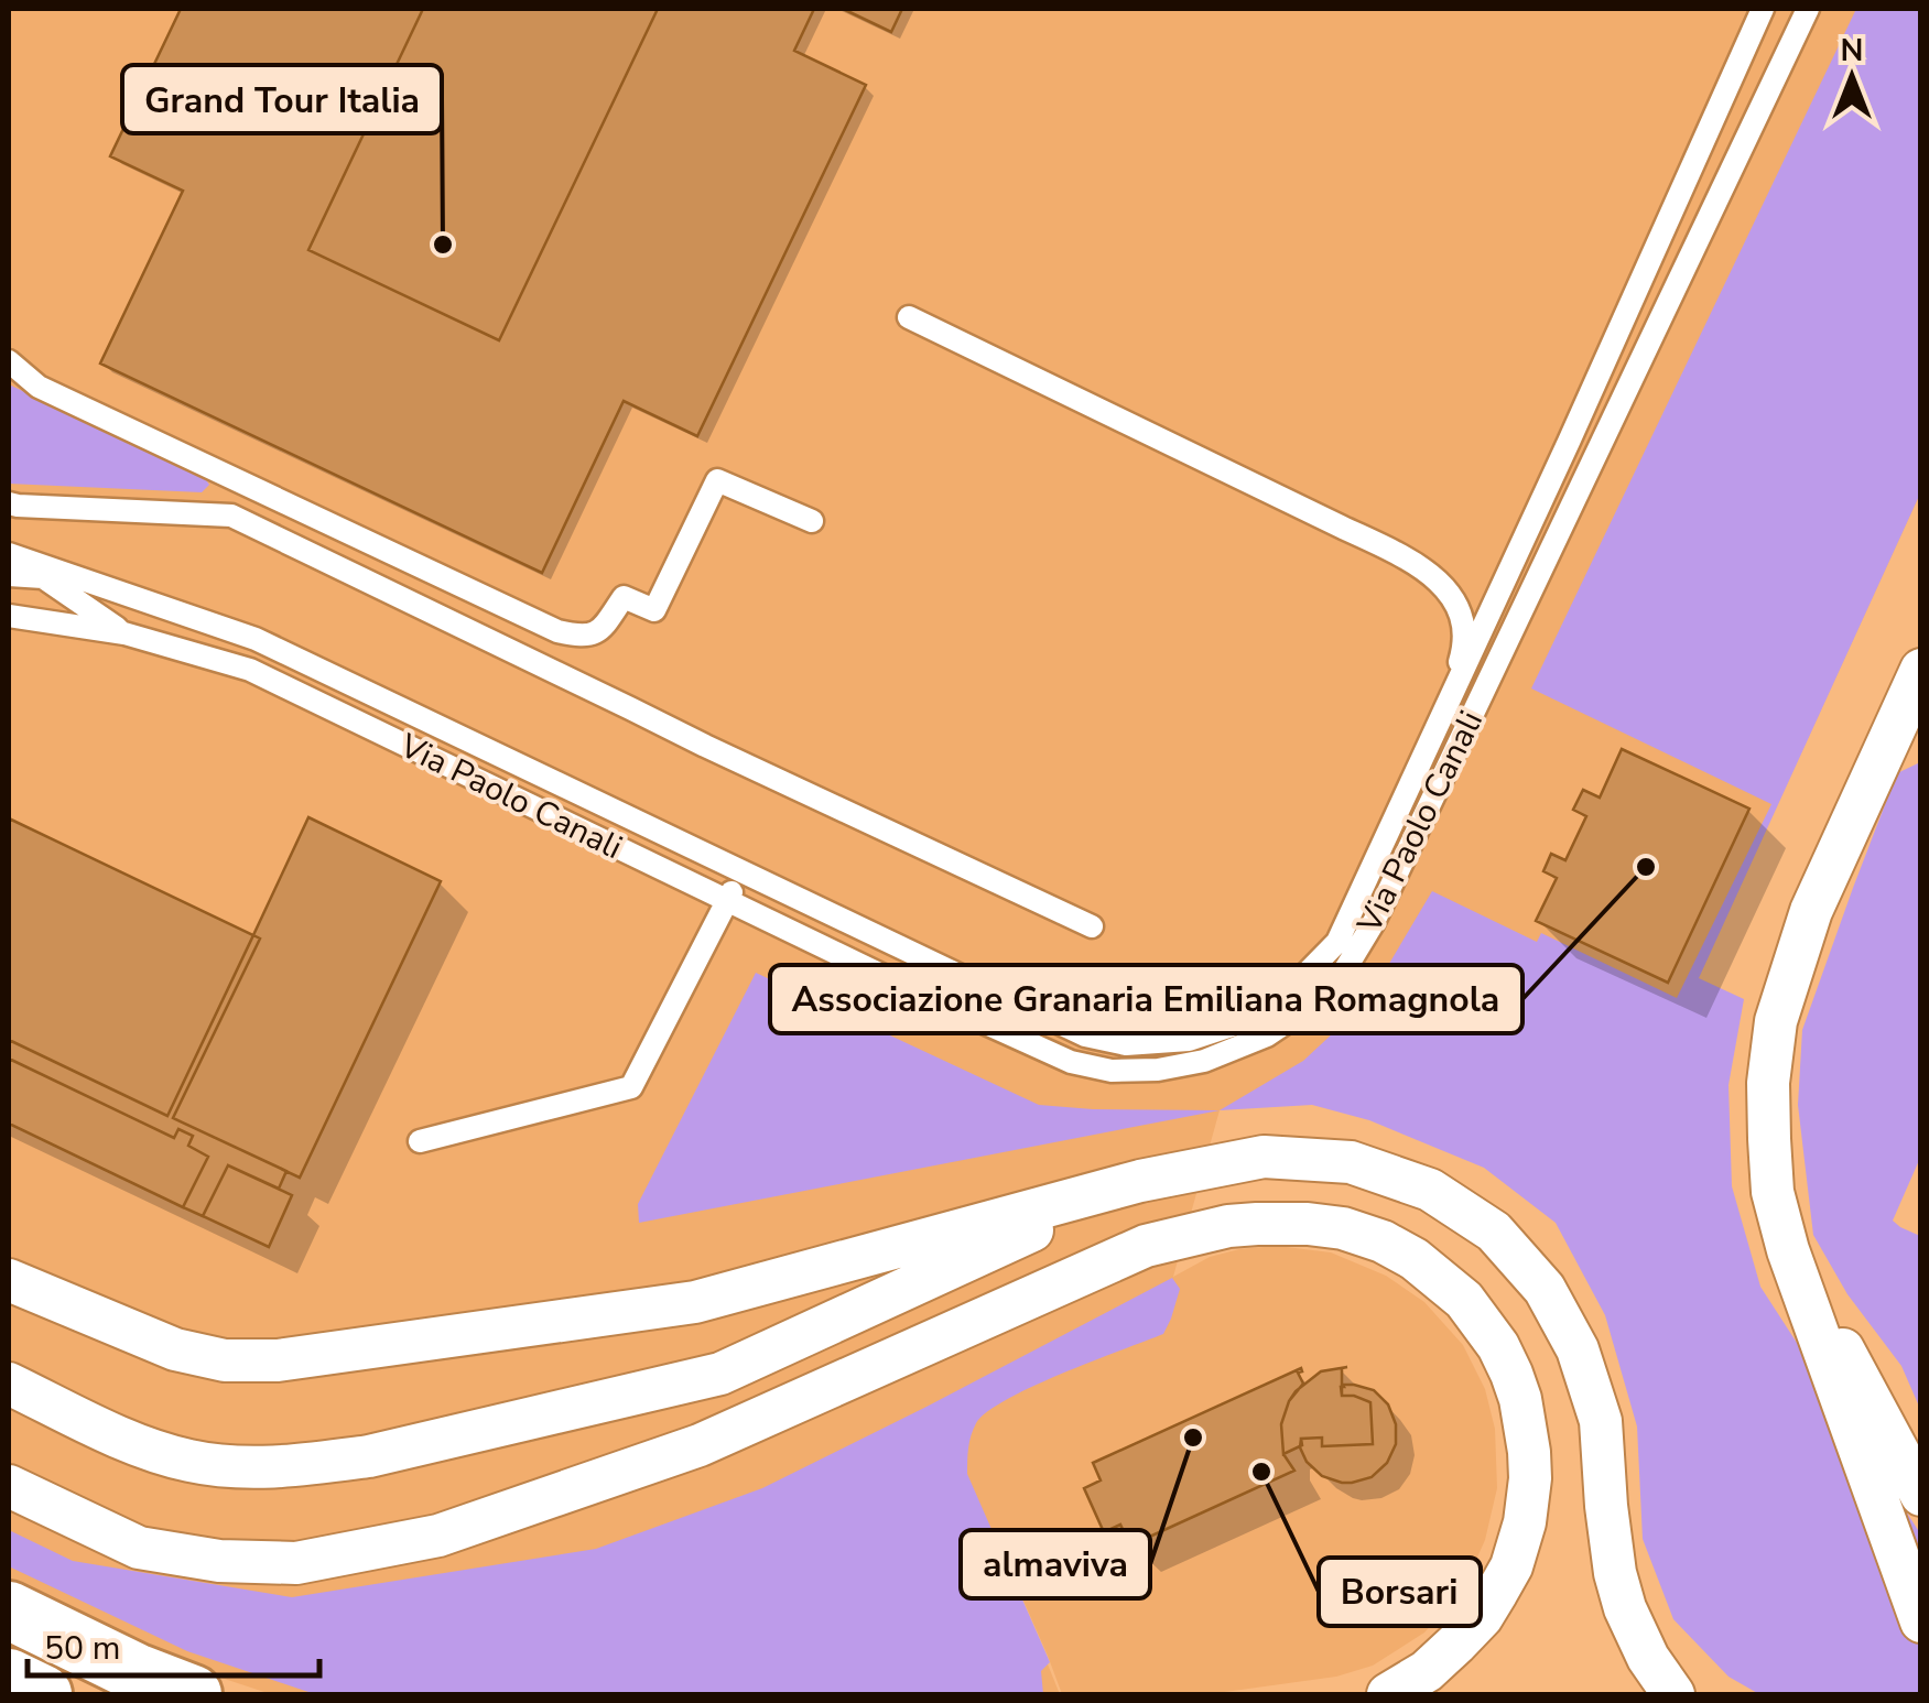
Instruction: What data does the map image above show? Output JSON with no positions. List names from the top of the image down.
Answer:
{
  "streets": {
    "lane": ["Via Paolo Canali"]
  },
  "places": [
    "Grand Tour Italia",
    "Associazione Granaria Emiliana Romagnola",
    "almaviva",
    "Borsari"
  ],
  "scale_bar": "50 m",
  "north": "top"
}
